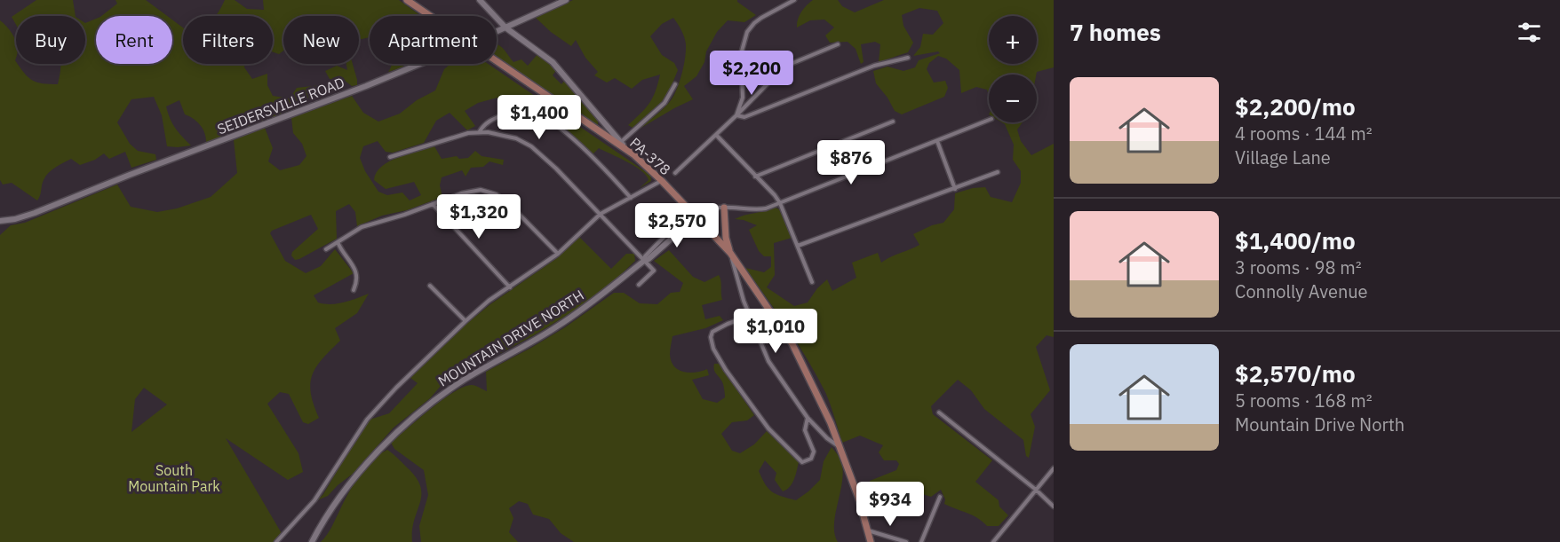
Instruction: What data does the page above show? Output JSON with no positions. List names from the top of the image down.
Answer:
{
  "streets": {
    "main road": ["PA-378"],
    "street": ["SEIDERSVILLE ROAD", "MOUNTAIN DRIVE NORTH"]
  },
  "crossings": [
    ["PA-378", "MOUNTAIN DRIVE NORTH"]
  ],
  "parks": ["South Mountain Park"],
  "page": {
    "heading": "7 homes",
    "map_buttons": ["+", "−"],
    "chip": [
      "Buy",
      "Rent",
      "Filters",
      "New",
      "Apartment"
    ],
    "price": [
      "$2,200",
      "$1,400",
      "$876",
      "$1,320",
      "$2,570",
      "$1,010",
      "$934"
    ],
    "list": [
      {
        "name": "$2,200/mo",
        "note": "4 rooms · 144 m² · Village Lane"
      },
      {
        "name": "$1,400/mo",
        "note": "3 rooms · 98 m² · Connolly Avenue"
      },
      {
        "name": "$2,570/mo",
        "note": "5 rooms · 168 m² · Mountain Drive North"
      }
    ]
  }
}
